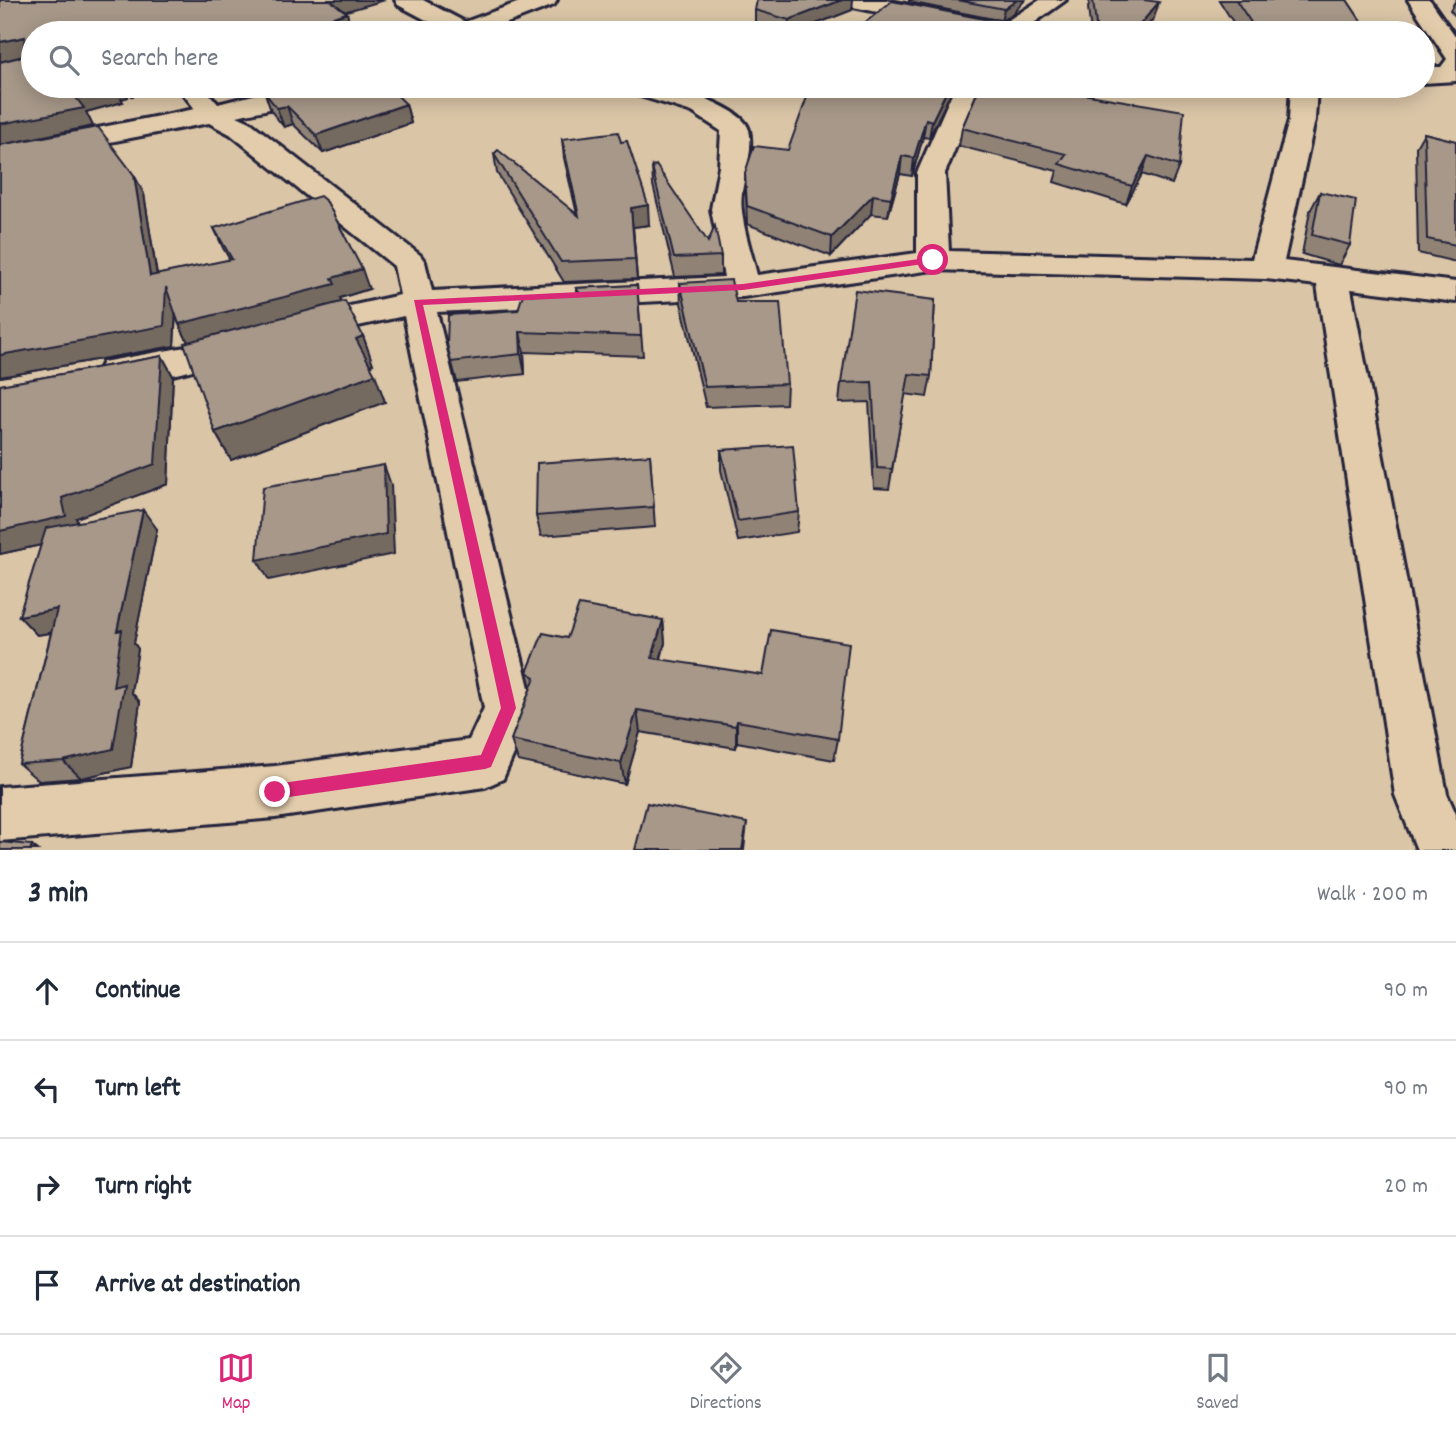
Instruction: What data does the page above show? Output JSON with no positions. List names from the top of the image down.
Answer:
{
  "page": {
    "search": "Search here",
    "heading": ["3 min", "Walk · 200 m"],
    "list": [
      ["Continue", "90 m"],
      ["Turn left", "90 m"],
      ["Turn right", "20 m"],
      "Arrive at destination"
    ],
    "nav": ["Map", "Directions", "Saved"]
  }
}
